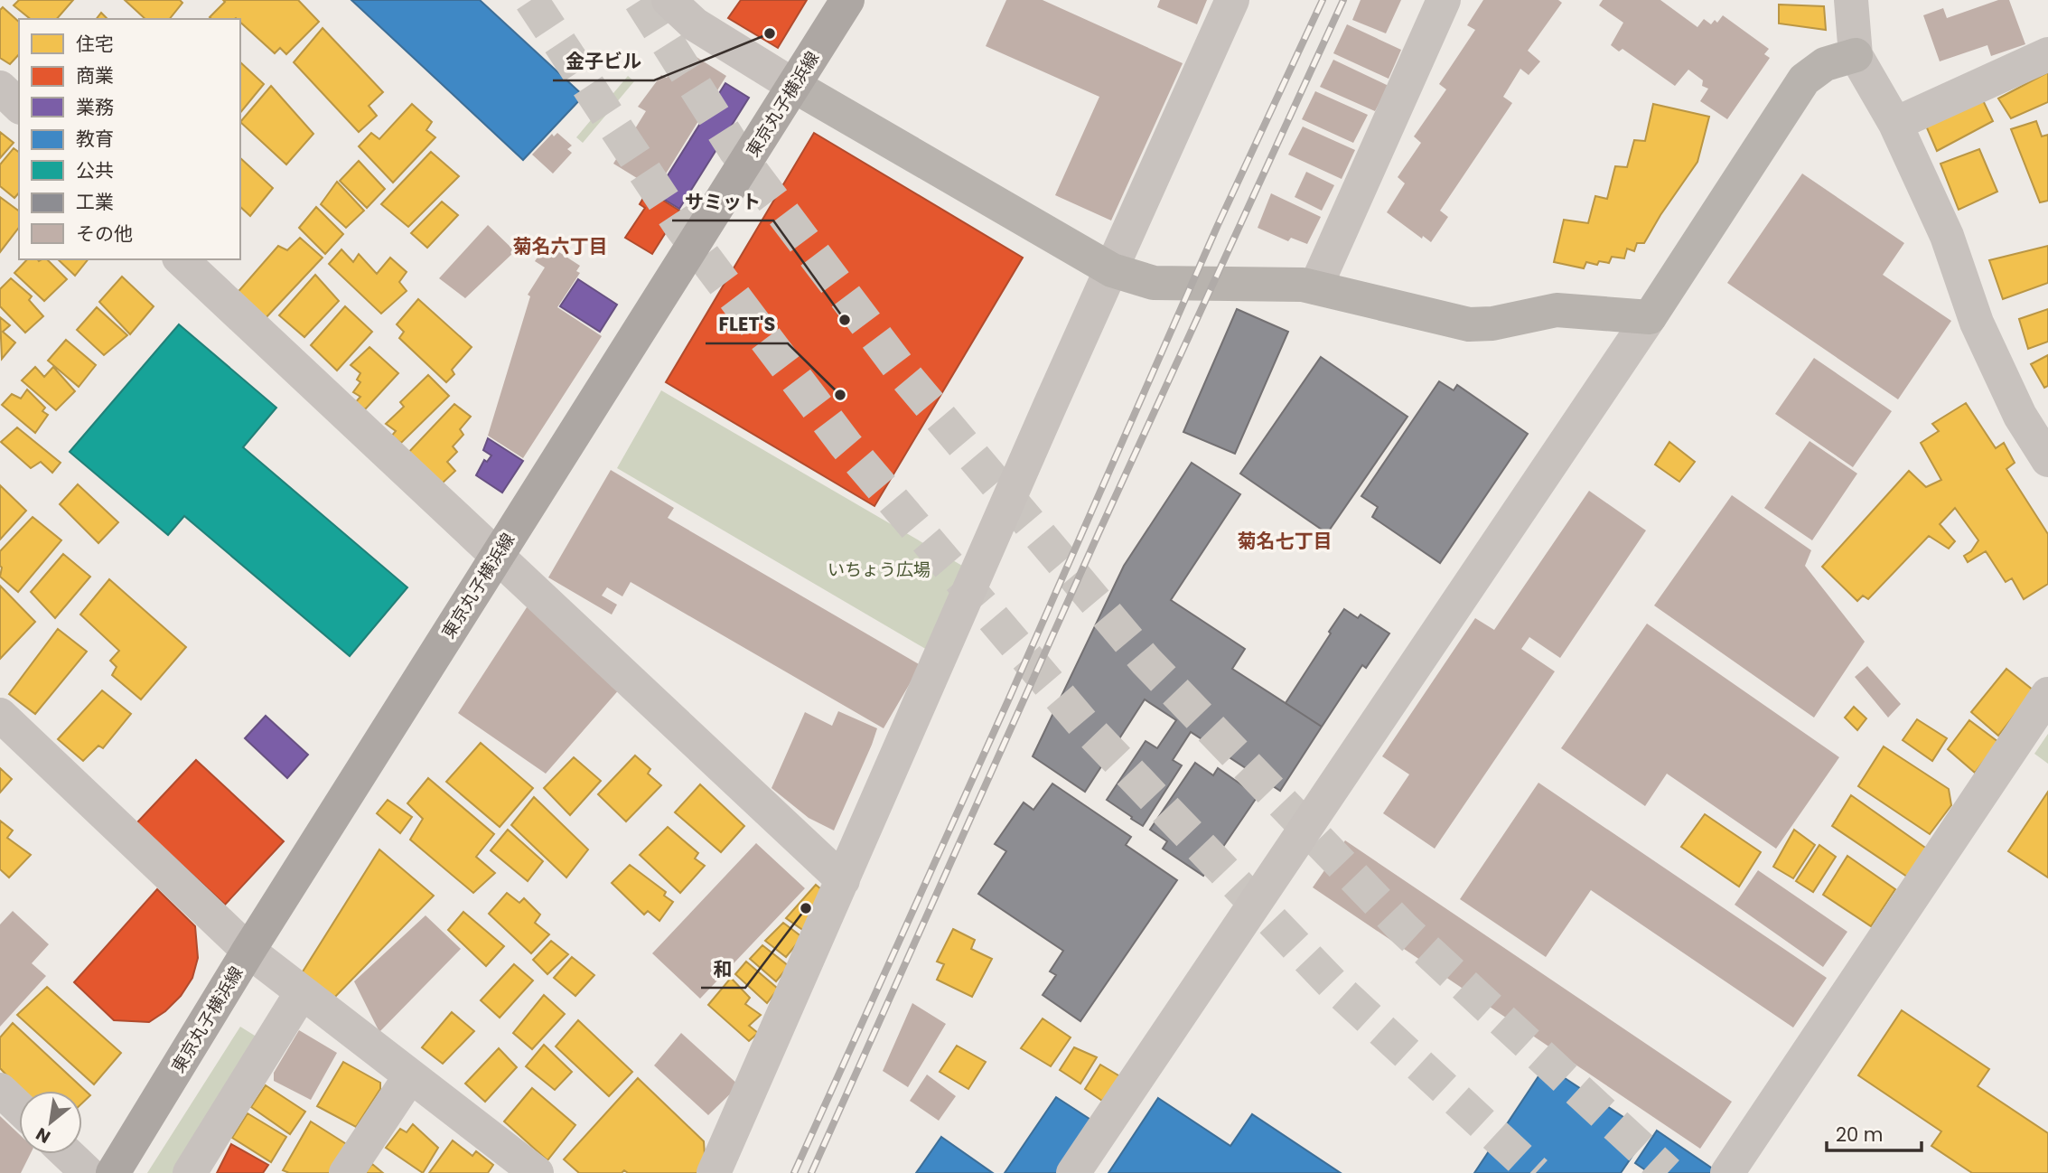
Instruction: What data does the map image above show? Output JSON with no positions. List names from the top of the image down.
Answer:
{
  "streets": {
    "main road": ["東京丸子横浜線"]
  },
  "districts": ["菊名六丁目", "菊名七丁目"],
  "parks": ["いちょう広場"],
  "places": [
    "金子ビル",
    "サミット",
    "FLET'S",
    "和"
  ],
  "legend": [
    "住宅",
    "商業",
    "業務",
    "教育",
    "公共",
    "工業",
    "その他"
  ],
  "scale_bar": "20 m",
  "north": "bottom left"
}
